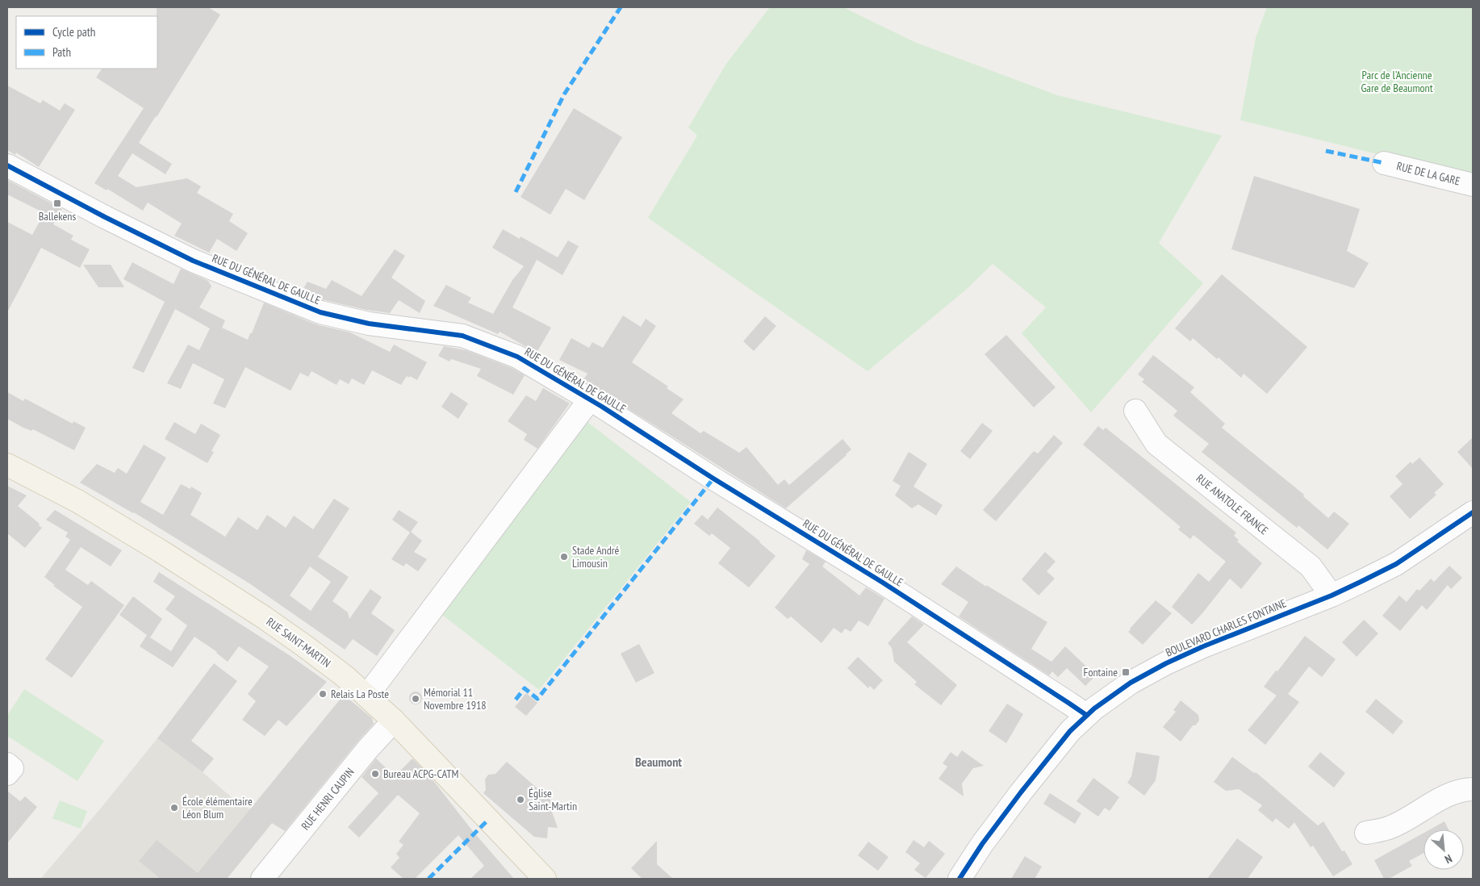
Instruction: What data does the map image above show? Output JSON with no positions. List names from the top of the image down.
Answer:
{
  "streets": {
    "main road": ["RUE SAINT-MARTIN"],
    "street": [
      "RUE DE LA GARE",
      "RUE DU GÉNÉRAL DE GAULLE",
      "RUE ANATOLE FRANCE",
      "BOULEVARD CHARLES FONTAINE",
      "RUE HENRI CAUPIN"
    ]
  },
  "crossings": [
    ["RUE DU GÉNÉRAL DE GAULLE", "BOULEVARD CHARLES FONTAINE"],
    ["RUE ANATOLE FRANCE", "BOULEVARD CHARLES FONTAINE"],
    ["RUE SAINT-MARTIN", "RUE HENRI CAUPIN"]
  ],
  "districts": ["Beaumont"],
  "parks": ["Parc de l'Ancienne Gare de Beaumont"],
  "places": {
    "transit": ["Ballekens", "Fontaine"],
    "other": [
      "Stade André Limousin",
      "Relais La Poste",
      "Mémorial 11 Novembre 1918",
      "Bureau ACPG-CATM",
      "Église Saint-Martin",
      "École élémentaire Léon Blum"
    ]
  },
  "legend": ["Cycle path", "Path"],
  "north": "bottom right"
}
